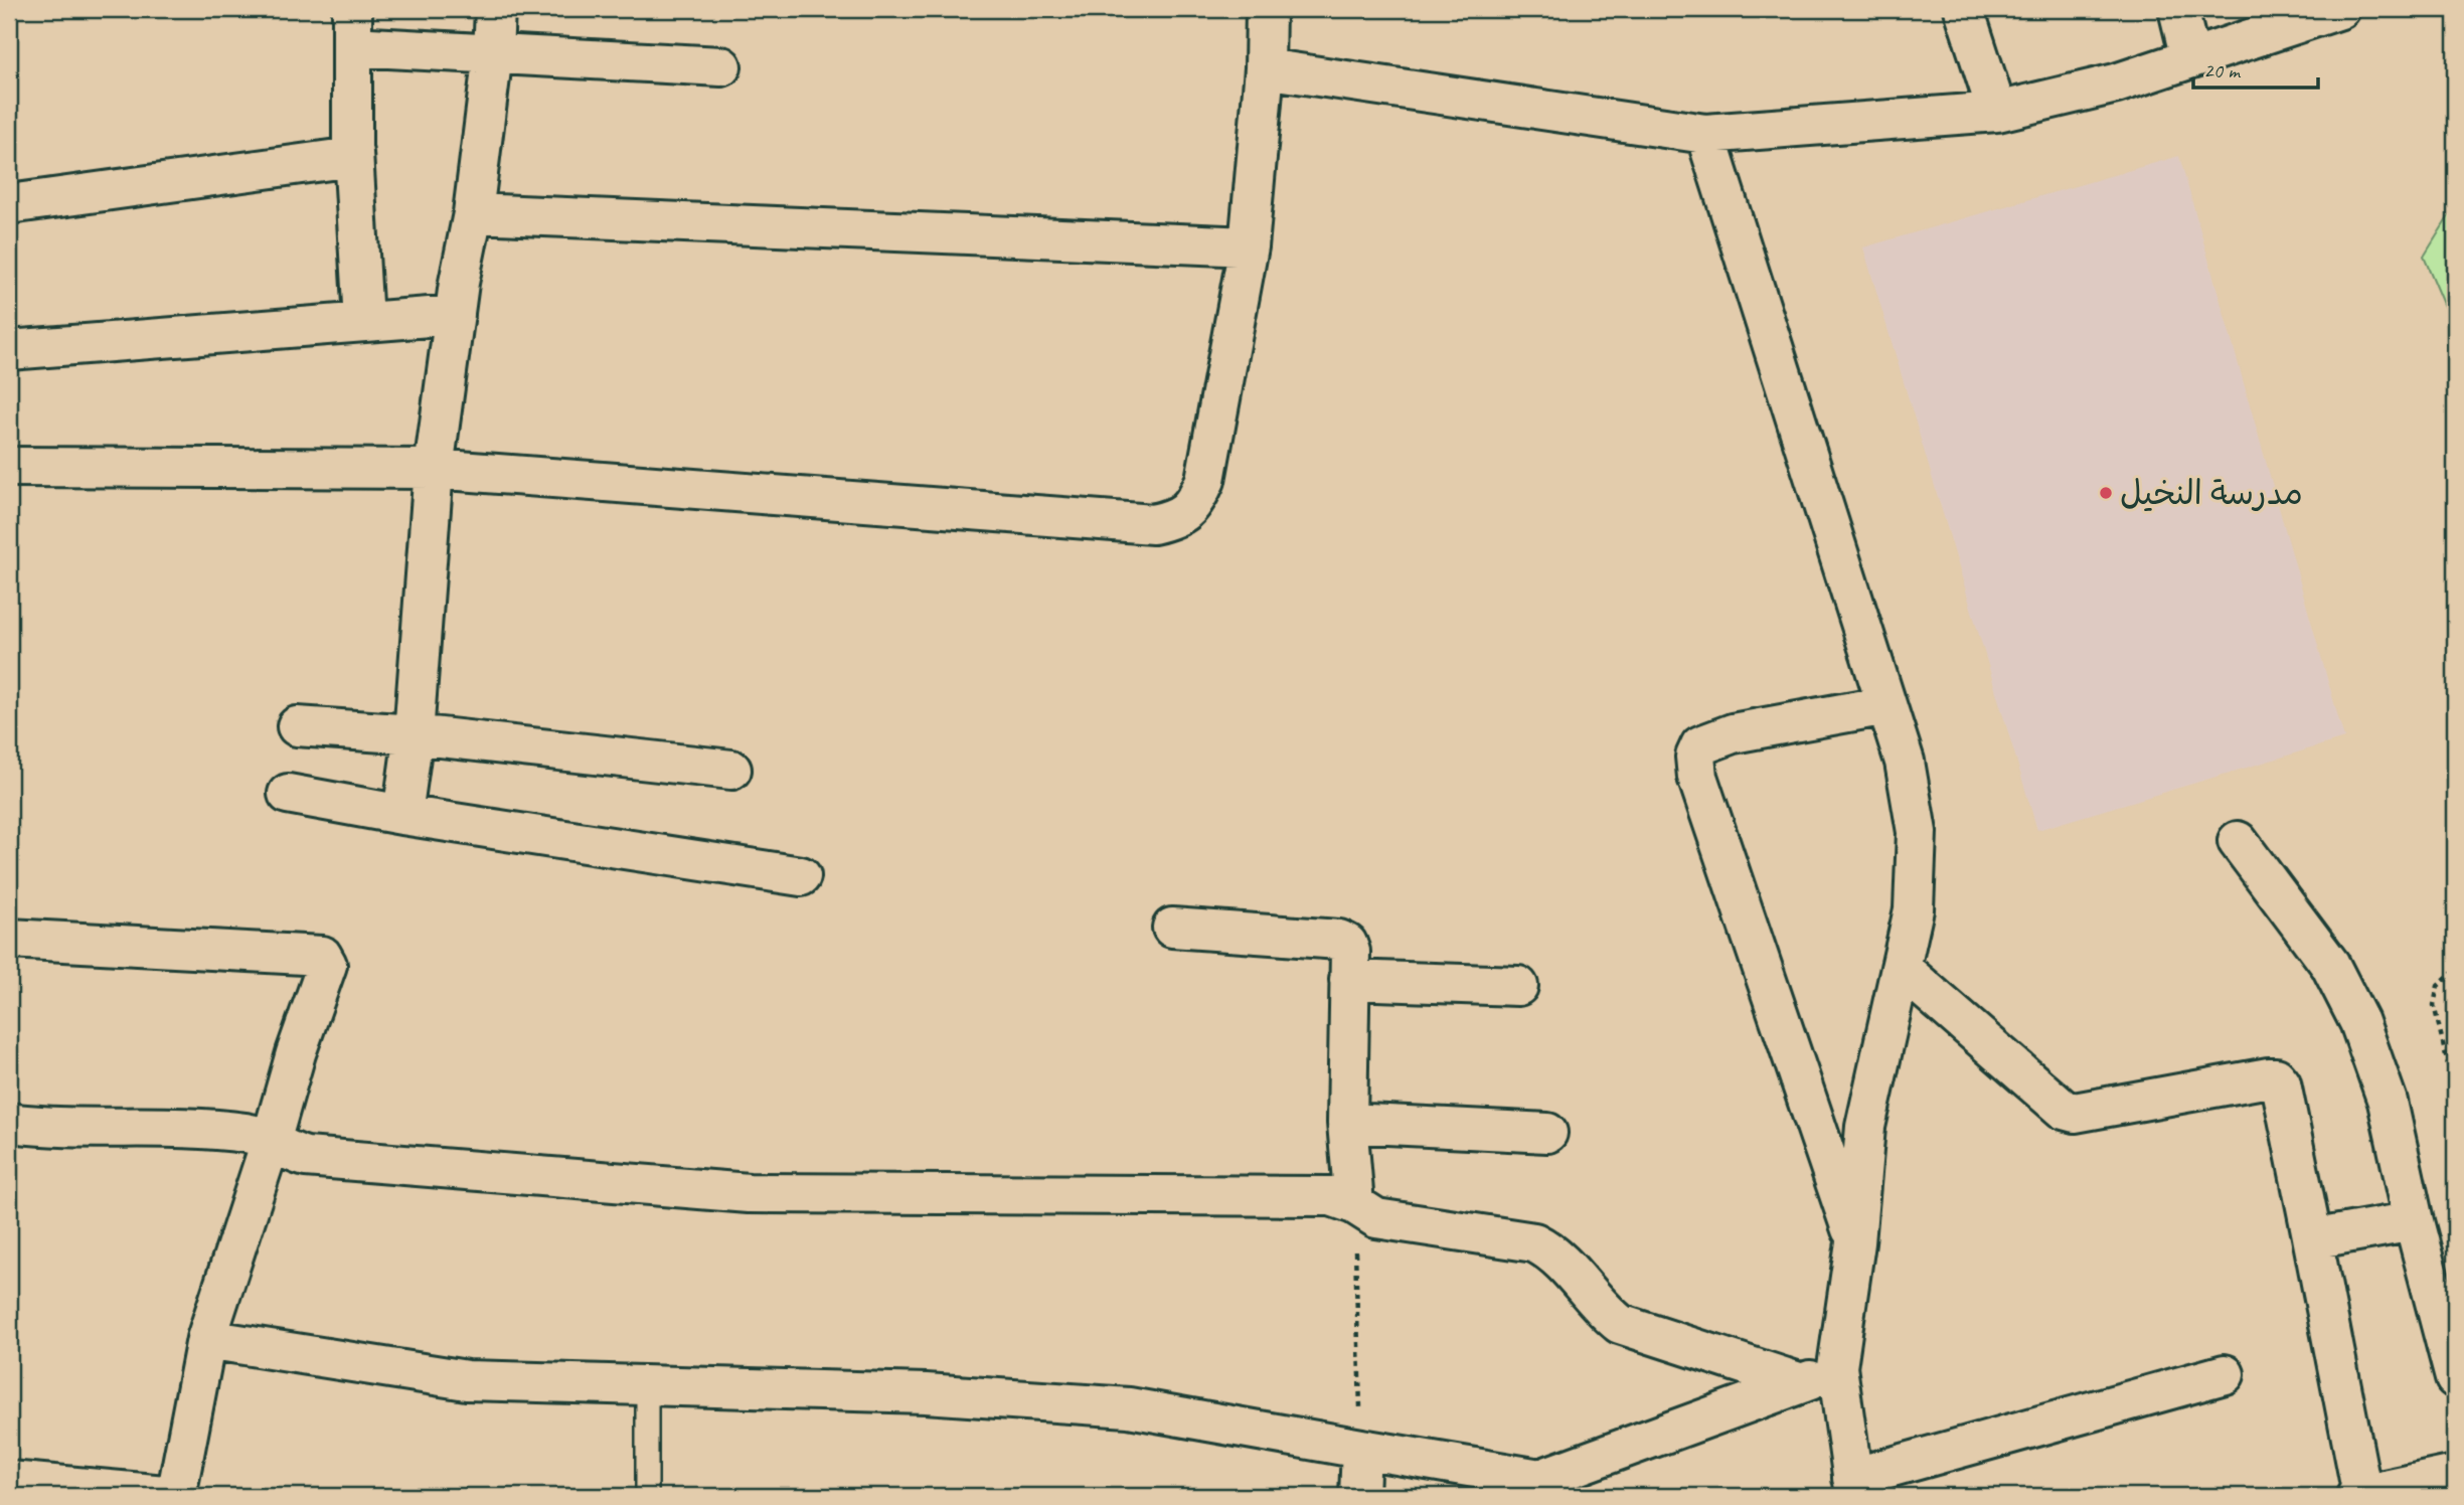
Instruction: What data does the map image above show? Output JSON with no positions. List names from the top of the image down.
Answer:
{
  "places": ["مدرسة النخيل"],
  "scale_bar": "20 m"
}
